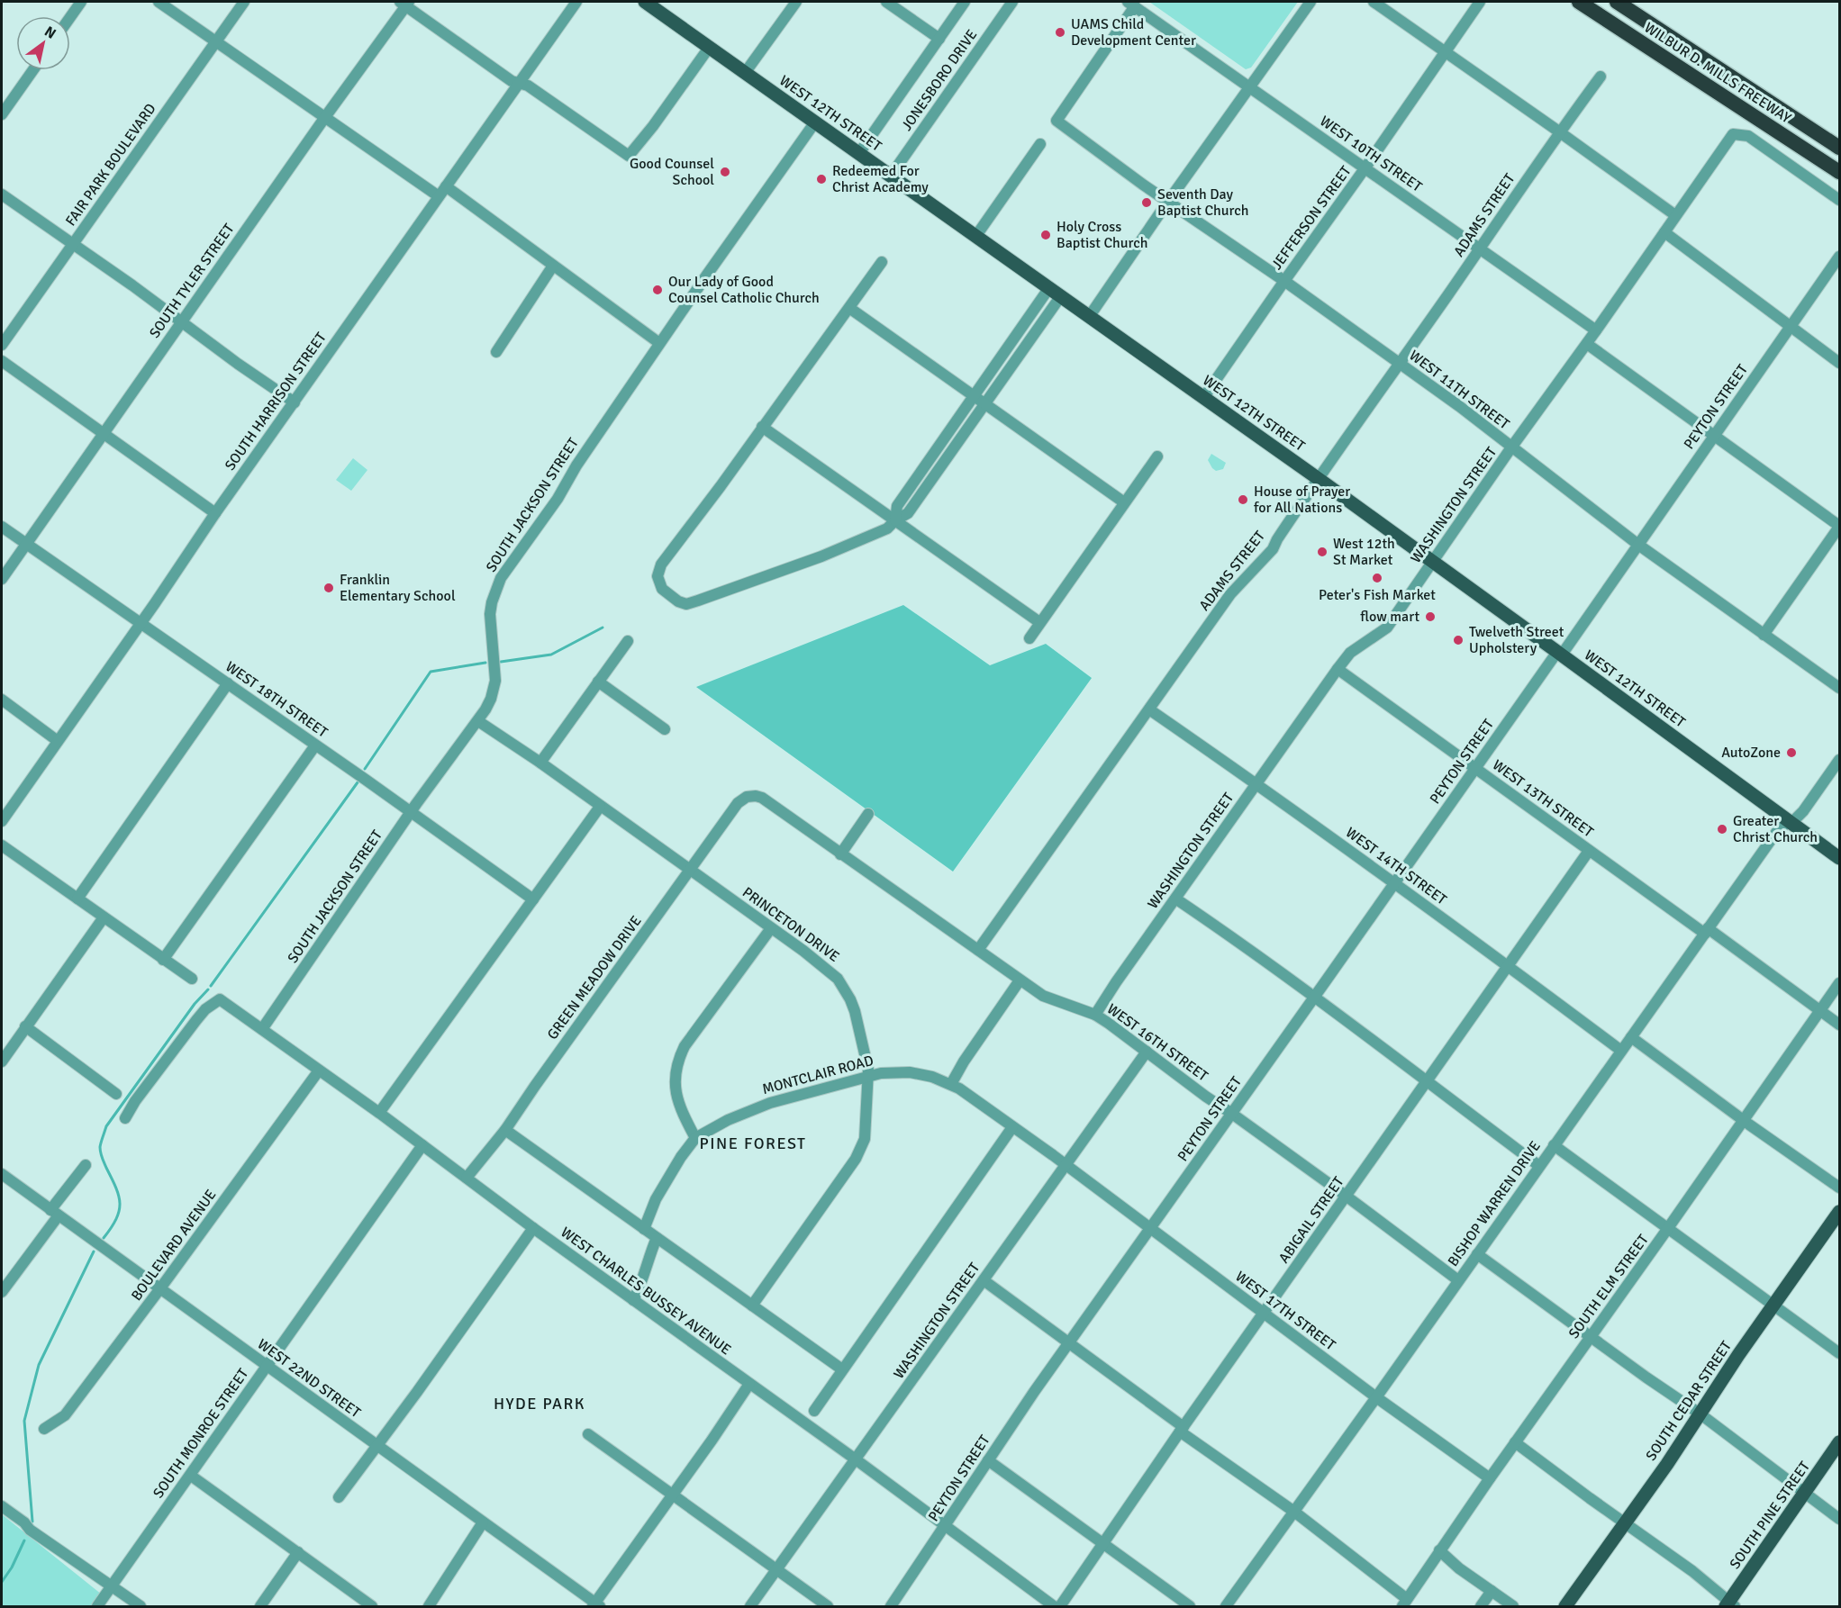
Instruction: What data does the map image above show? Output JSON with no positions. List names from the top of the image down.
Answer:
{
  "streets": {
    "highway": ["WILBUR D. MILLS FREEWAY"],
    "main road": ["WEST 12TH STREET", "SOUTH CEDAR STREET", "SOUTH PINE STREET"],
    "street": [
      "JONESBORO DRIVE",
      "WEST 10TH STREET",
      "FAIR PARK BOULEVARD",
      "ADAMS STREET",
      "JEFFERSON STREET",
      "SOUTH TYLER STREET",
      "WEST 11TH STREET",
      "SOUTH HARRISON STREET",
      "PEYTON STREET",
      "SOUTH JACKSON STREET",
      "WASHINGTON STREET",
      "WEST 18TH STREET",
      "WEST 13TH STREET",
      "WEST 14TH STREET",
      "PRINCETON DRIVE",
      "GREEN MEADOW DRIVE",
      "WEST 16TH STREET",
      "MONTCLAIR ROAD",
      "BISHOP WARREN DRIVE",
      "ABIGAIL STREET",
      "BOULEVARD AVENUE",
      "SOUTH ELM STREET",
      "WEST CHARLES BUSSEY AVENUE",
      "WEST 17TH STREET",
      "WEST 22ND STREET",
      "SOUTH MONROE STREET"
    ]
  },
  "crossings": [
    ["JONESBORO DRIVE", "WEST 12TH STREET"],
    ["WEST 12TH STREET", "ADAMS STREET"],
    ["WEST 12TH STREET", "JEFFERSON STREET"],
    ["WEST 12TH STREET", "PEYTON STREET"],
    ["WEST 12TH STREET", "SOUTH JACKSON STREET"],
    ["WEST 12TH STREET", "WASHINGTON STREET"],
    ["WEST 12TH STREET", "BISHOP WARREN DRIVE"],
    ["WEST 10TH STREET", "ADAMS STREET"],
    ["WEST 10TH STREET", "JEFFERSON STREET"],
    ["WEST 10TH STREET", "WEST 11TH STREET"],
    ["WEST 10TH STREET", "WASHINGTON STREET"],
    ["ADAMS STREET", "WEST 11TH STREET"],
    ["ADAMS STREET", "WEST 14TH STREET"],
    ["ADAMS STREET", "WEST 16TH STREET"],
    ["JEFFERSON STREET", "WEST 11TH STREET"],
    ["SOUTH TYLER STREET", "WEST 18TH STREET"],
    ["WEST 11TH STREET", "PEYTON STREET"],
    ["WEST 11TH STREET", "WASHINGTON STREET"],
    ["SOUTH HARRISON STREET", "WEST 18TH STREET"],
    ["PEYTON STREET", "WEST 13TH STREET"],
    ["PEYTON STREET", "WEST 14TH STREET"],
    ["PEYTON STREET", "WEST 16TH STREET"],
    ["PEYTON STREET", "WEST CHARLES BUSSEY AVENUE"],
    ["PEYTON STREET", "WEST 17TH STREET"],
    ["SOUTH JACKSON STREET", "WEST 18TH STREET"],
    ["SOUTH JACKSON STREET", "PRINCETON DRIVE"],
    ["SOUTH JACKSON STREET", "WEST CHARLES BUSSEY AVENUE"],
    ["WASHINGTON STREET", "WEST 13TH STREET"],
    ["WASHINGTON STREET", "WEST 14TH STREET"],
    ["WASHINGTON STREET", "WEST 16TH STREET"],
    ["WASHINGTON STREET", "MONTCLAIR ROAD"],
    ["WASHINGTON STREET", "WEST CHARLES BUSSEY AVENUE"],
    ["WASHINGTON STREET", "WEST 17TH STREET"],
    ["WEST 13TH STREET", "BISHOP WARREN DRIVE"],
    ["WEST 13TH STREET", "ABIGAIL STREET"],
    ["WEST 13TH STREET", "SOUTH ELM STREET"],
    ["WEST 14TH STREET", "BISHOP WARREN DRIVE"],
    ["WEST 14TH STREET", "ABIGAIL STREET"],
    ["PRINCETON DRIVE", "GREEN MEADOW DRIVE"],
    ["PRINCETON DRIVE", "MONTCLAIR ROAD"],
    ["GREEN MEADOW DRIVE", "WEST 16TH STREET"],
    ["GREEN MEADOW DRIVE", "WEST CHARLES BUSSEY AVENUE"],
    ["WEST 16TH STREET", "BISHOP WARREN DRIVE"],
    ["WEST 16TH STREET", "ABIGAIL STREET"],
    ["MONTCLAIR ROAD", "WEST 17TH STREET"],
    ["BISHOP WARREN DRIVE", "WEST 17TH STREET"],
    ["ABIGAIL STREET", "WEST 17TH STREET"],
    ["BOULEVARD AVENUE", "WEST CHARLES BUSSEY AVENUE"],
    ["BOULEVARD AVENUE", "WEST 22ND STREET"],
    ["SOUTH ELM STREET", "WEST 17TH STREET"],
    ["WEST CHARLES BUSSEY AVENUE", "SOUTH MONROE STREET"],
    ["WEST 22ND STREET", "SOUTH MONROE STREET"]
  ],
  "districts": ["PINE FOREST", "HYDE PARK"],
  "places": [
    "UAMS Child Development Center",
    "Good Counsel School",
    "Redeemed For Christ Academy",
    "Seventh Day Baptist Church",
    "Holy Cross Baptist Church",
    "Our Lady of Good Counsel Catholic Church",
    "House of Prayer for All Nations",
    "West 12th St Market",
    "Peter's Fish Market",
    "Franklin Elementary School",
    "flow mart",
    "Twelveth Street Upholstery",
    "AutoZone",
    "Greater Christ Church"
  ],
  "north": "top right"
}
